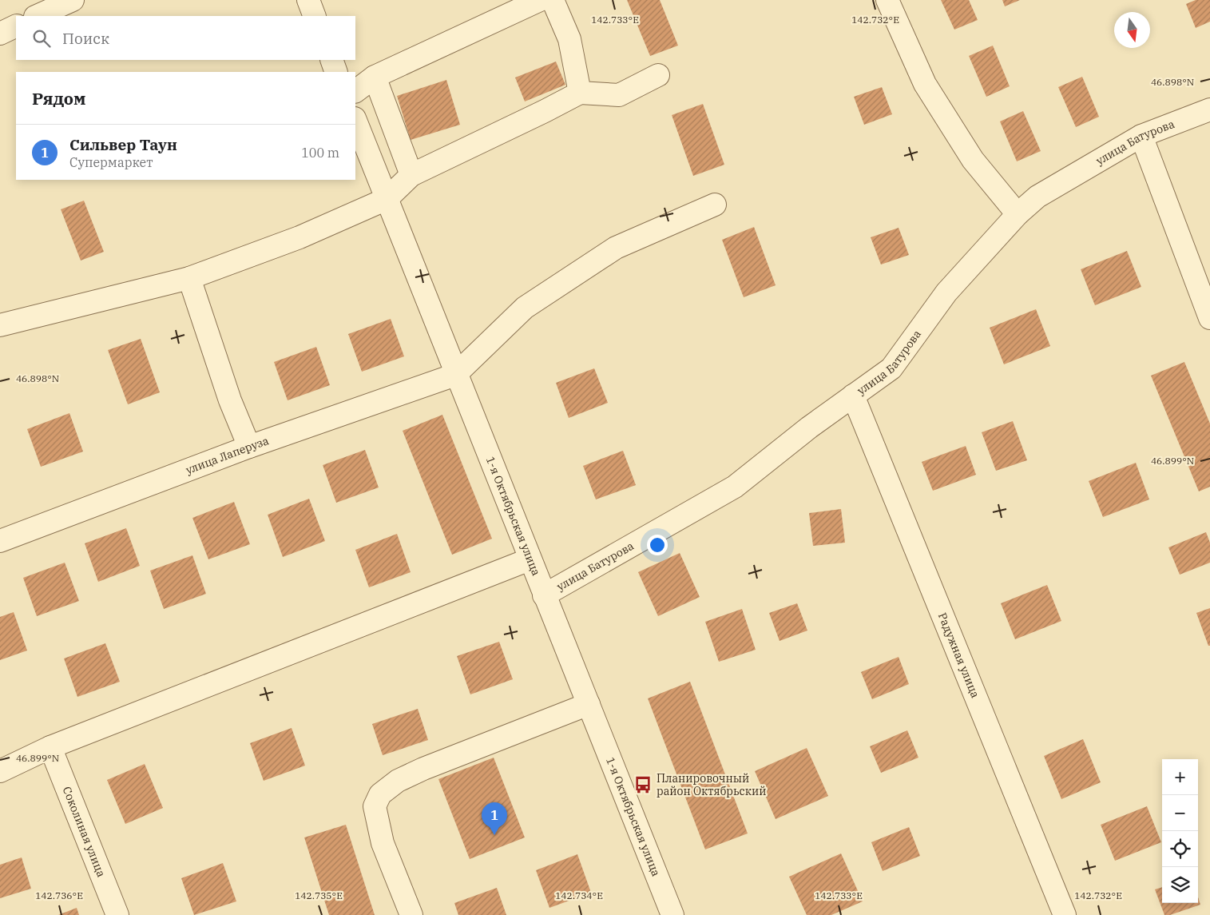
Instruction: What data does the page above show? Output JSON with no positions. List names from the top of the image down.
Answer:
{
  "streets": {
    "street": [
      "улица Батурова",
      "улица Лаперуза",
      "1-я Октябрьская улица",
      "Радужная улица",
      "Соколиная улица"
    ]
  },
  "crossings": [
    ["улица Батурова", "1-я Октябрьская улица"],
    ["улица Батурова", "Радужная улица"],
    ["улица Лаперуза", "1-я Октябрьская улица"]
  ],
  "places": {
    "bus stop": ["Планировочный район Октябрьский"]
  },
  "north": "bottom",
  "page": {
    "search": "Поиск",
    "heading": "Рядом",
    "list": [
      {
        "mark": "1",
        "name": "Сильвер Таун",
        "note": "Супермаркет",
        "value": "100 m"
      }
    ],
    "map_buttons": ["+", "−"],
    "pins": "1"
  },
  "coordinates": [
    "142.733°E",
    "142.732°E",
    "46.898°N",
    "46.899°N",
    "142.736°E",
    "142.735°E",
    "142.734°E"
  ]
}
